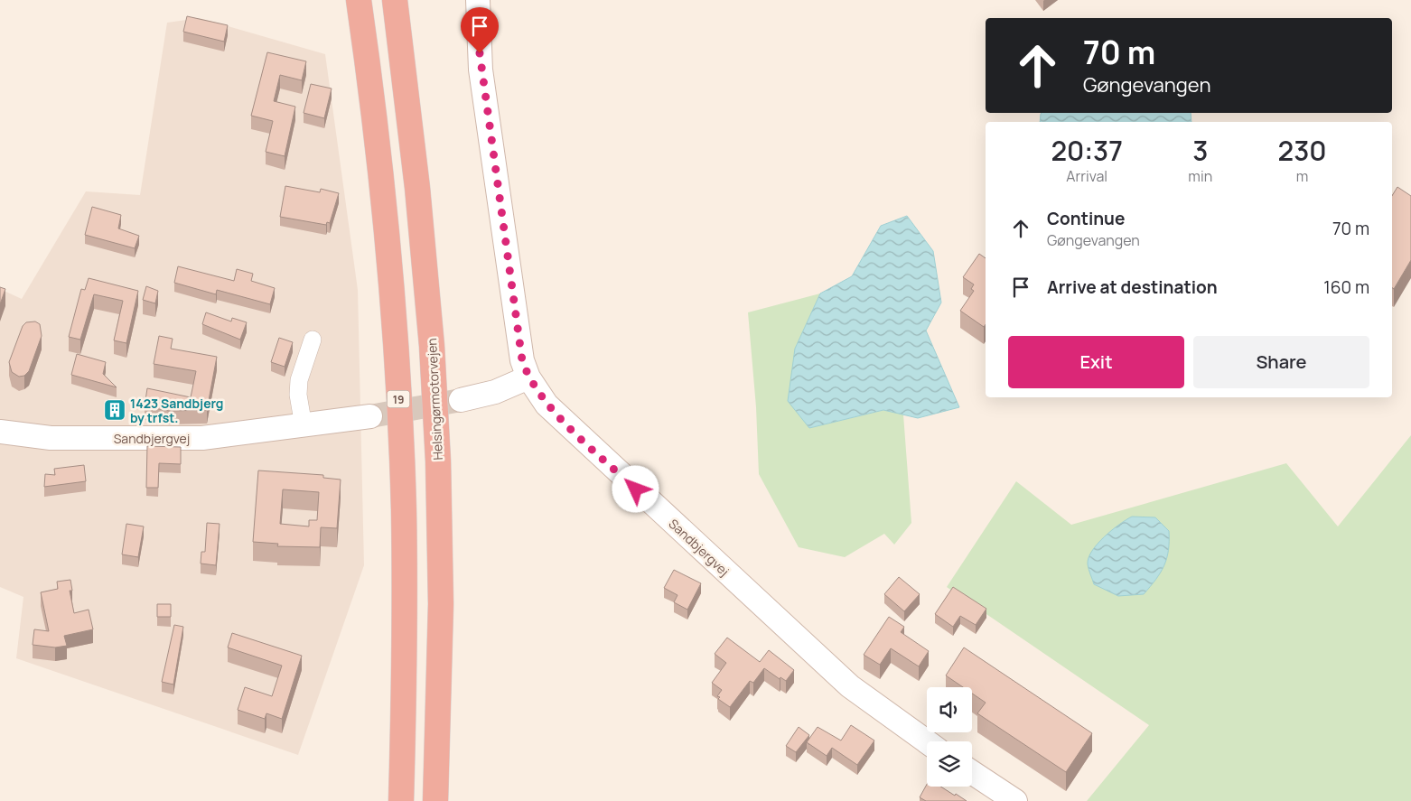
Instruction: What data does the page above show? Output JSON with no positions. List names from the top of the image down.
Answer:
{
  "streets": {
    "highway": ["19", "Helsingørmotorvejen"],
    "street": ["Sandbjergvej"]
  },
  "places": {
    "building": ["1423 Sandbjerg by trfst."]
  },
  "page": {
    "turn": ["70 m", "Gøngevangen"],
    "eta": [
      "20:37",
      "Arrival",
      "3",
      "min",
      "230",
      "m"
    ],
    "list": [
      {
        "name": "Continue",
        "note": "Gøngevangen",
        "value": "70 m"
      },
      {
        "name": "Arrive at destination",
        "value": "160 m"
      }
    ],
    "buttons": ["Exit", "Share"]
  }
}
